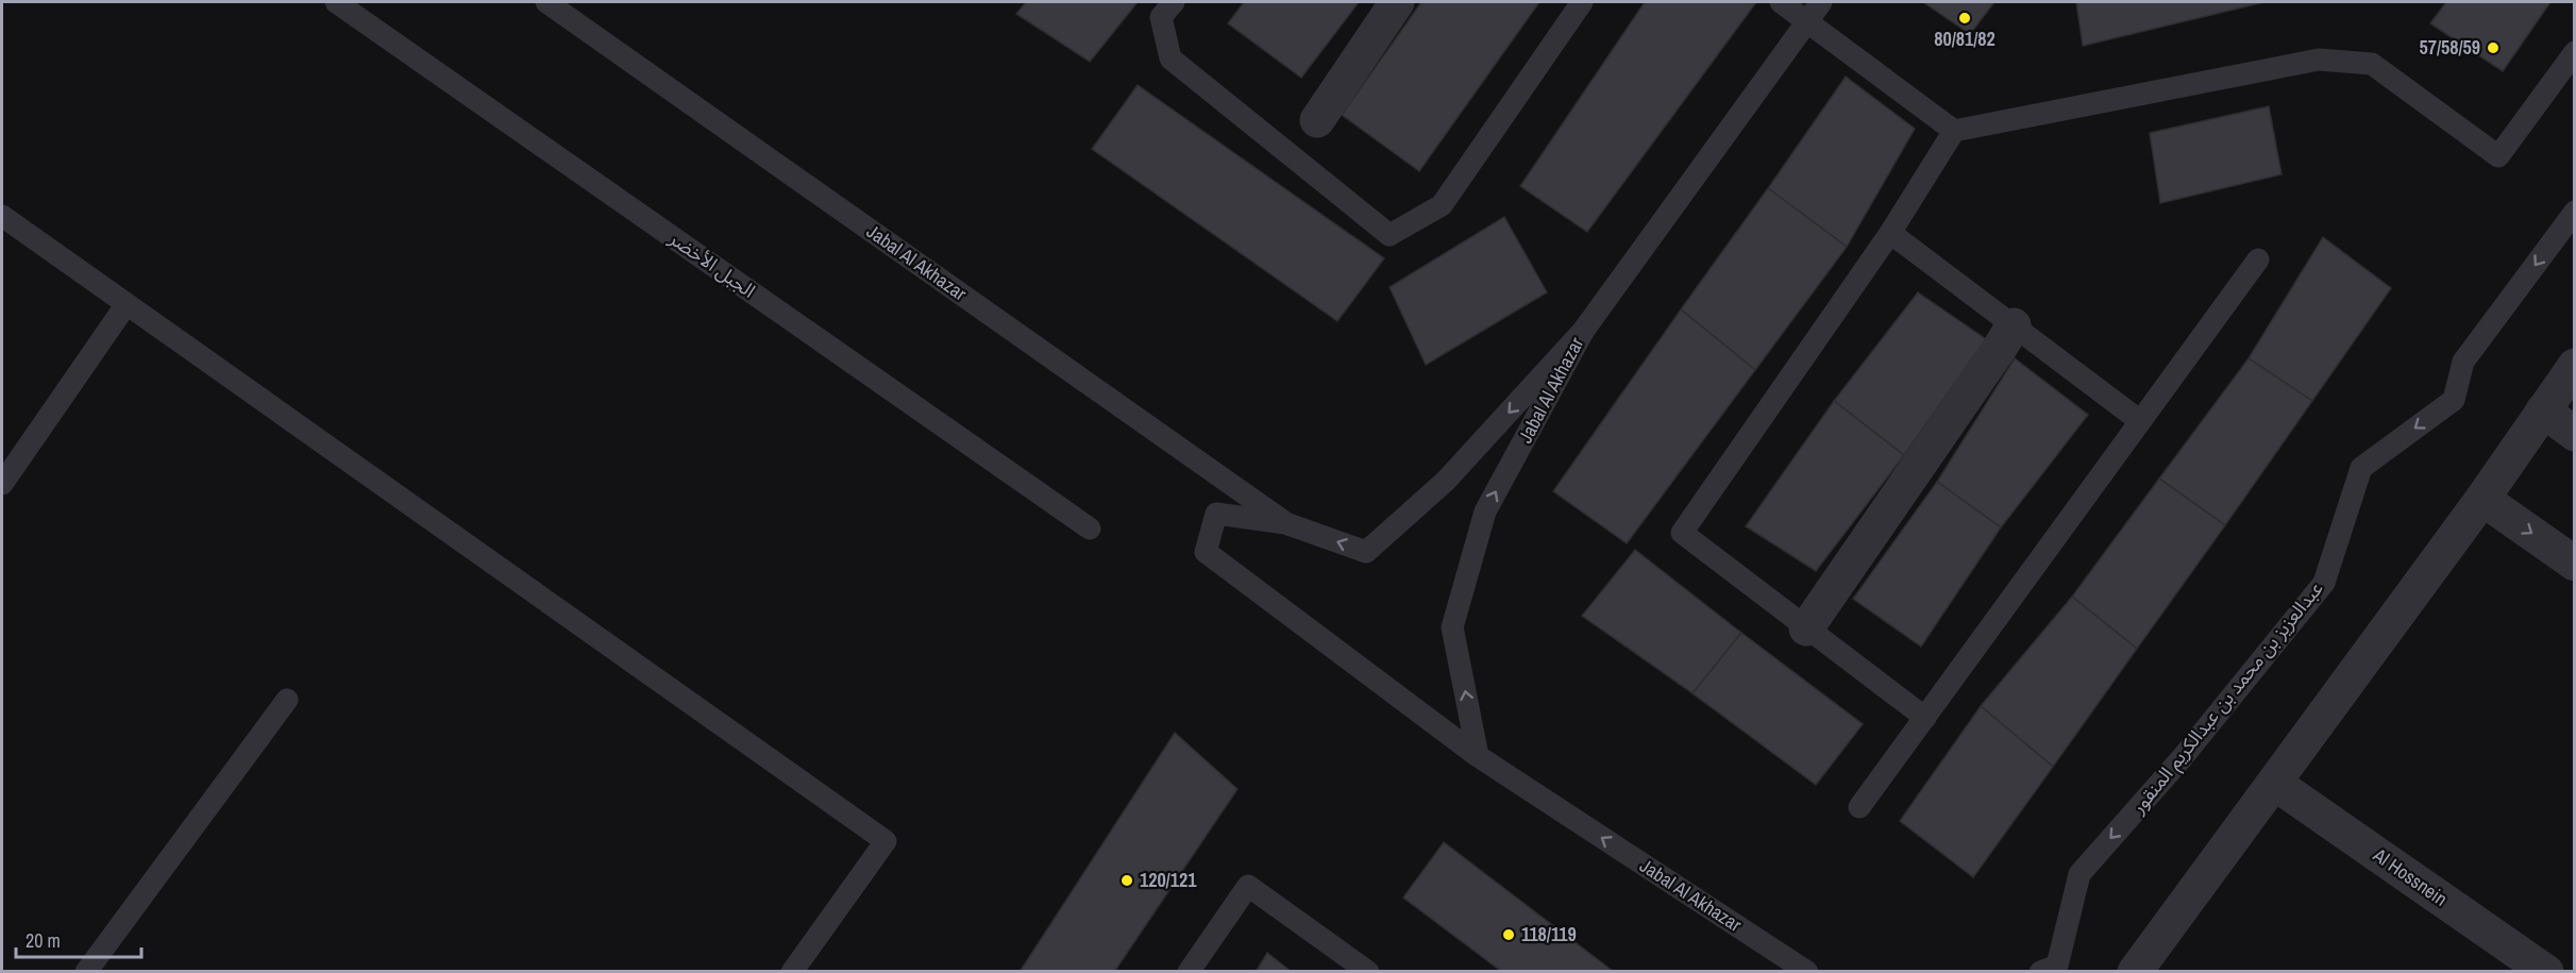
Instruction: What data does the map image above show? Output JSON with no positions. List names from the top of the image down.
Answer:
{
  "streets": {
    "street": ["Al Hossnein"],
    "lane": ["Jabal Al Akhazar", "الجبل الأخضر", "عبدالعزيز بن محمد بن عبدالكريم المنقور"]
  },
  "one_way": ["عبدالعزيز بن محمد بن عبدالكريم المنقور"],
  "places": [
    "80/81/82",
    "57/58/59",
    "120/121",
    "118/119"
  ],
  "scale_bar": "20 m"
}
